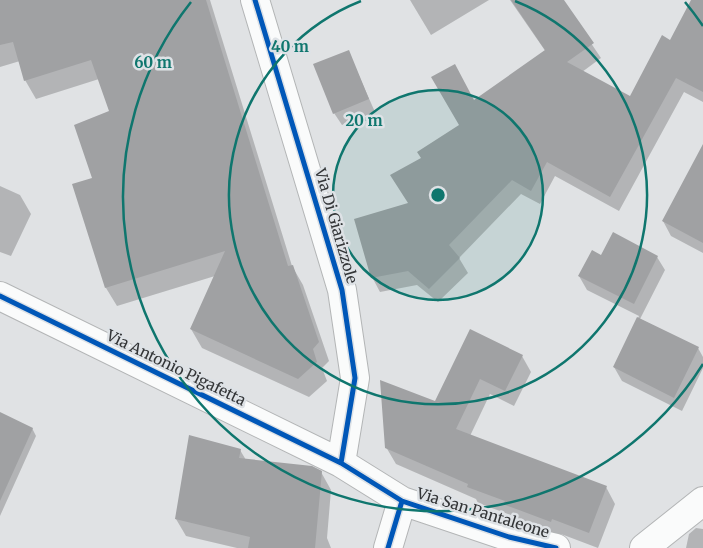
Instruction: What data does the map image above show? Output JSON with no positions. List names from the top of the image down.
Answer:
{
  "streets": {
    "street": ["Via Di Giarizzole", "Via Antonio Pigafetta", "Via San Pantaleone"]
  },
  "crossings": [
    ["Via Di Giarizzole", "Via Antonio Pigafetta"]
  ],
  "rings": ["40 m", "60 m", "20 m"]
}
